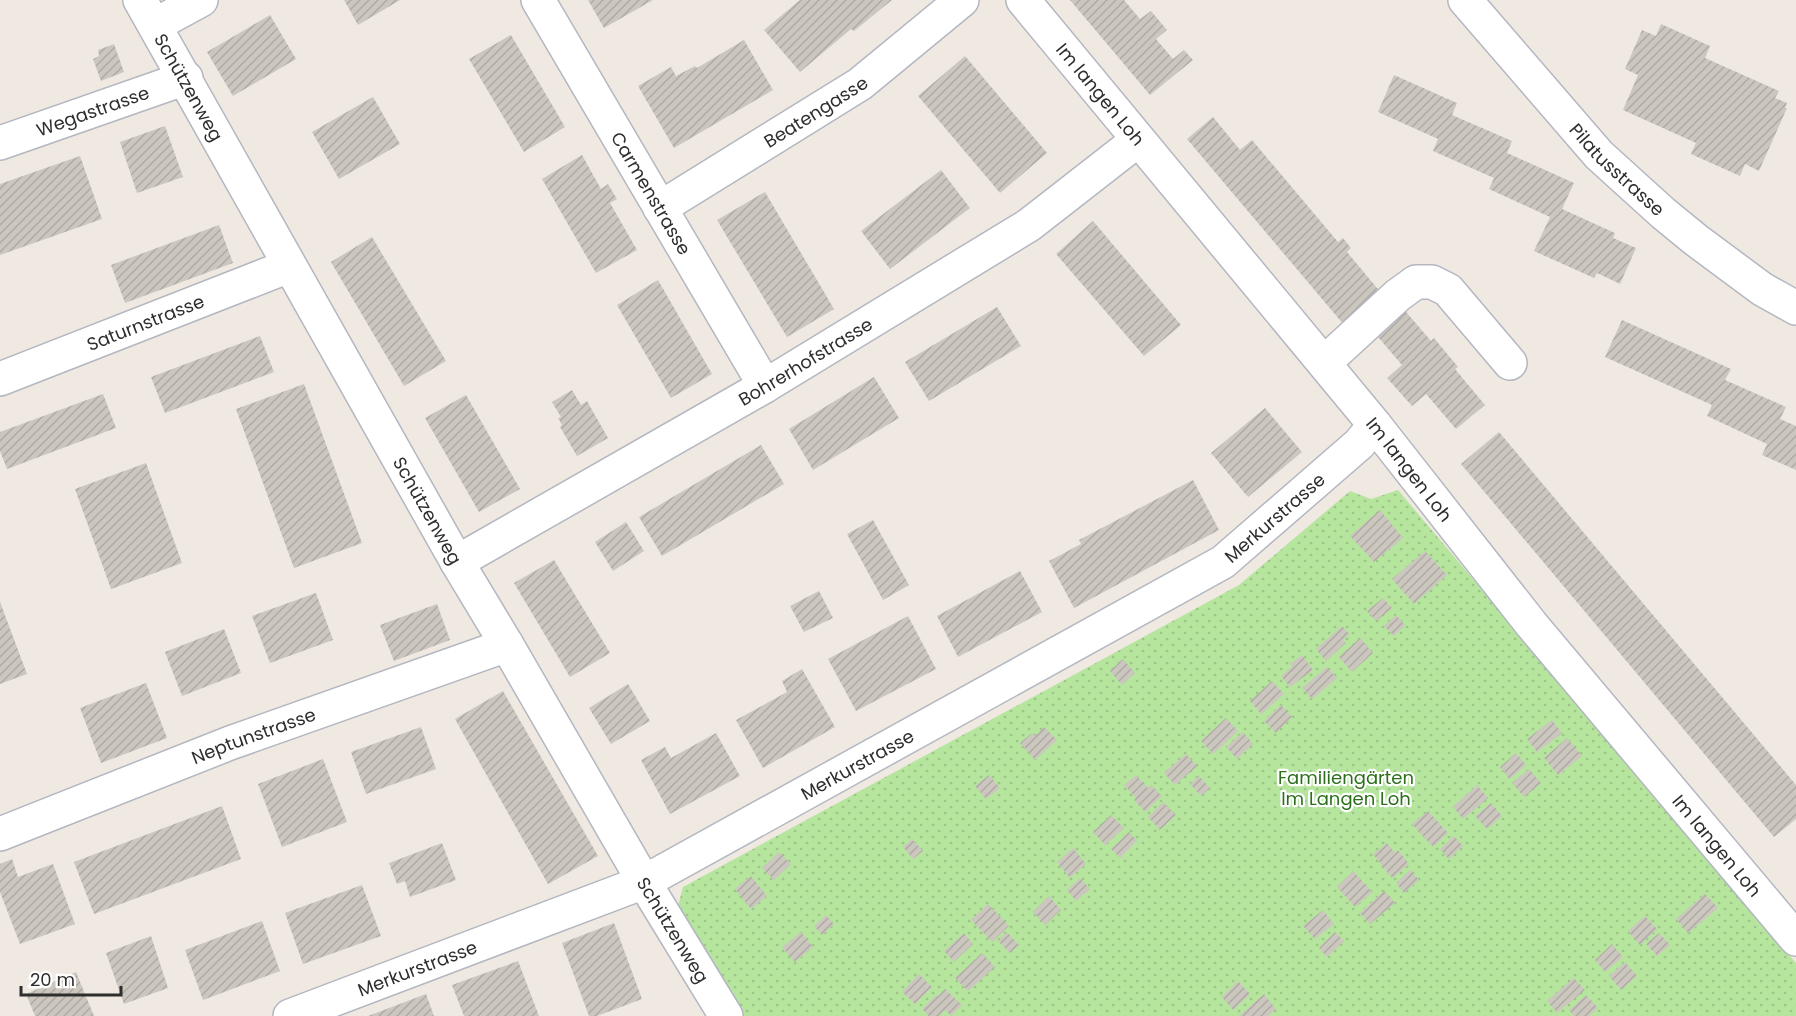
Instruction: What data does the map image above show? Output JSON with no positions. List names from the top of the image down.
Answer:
{
  "streets": {
    "street": [
      "Schützenweg",
      "Im langen Loh",
      "Beatengasse",
      "Wegastrasse",
      "Pilatusstrasse",
      "Carmenstrasse",
      "Saturnstrasse",
      "Bohrerhofstrasse",
      "Merkurstrasse",
      "Neptunstrasse"
    ]
  },
  "crossings": [
    ["Schützenweg", "Wegastrasse"],
    ["Schützenweg", "Saturnstrasse"],
    ["Schützenweg", "Bohrerhofstrasse"],
    ["Schützenweg", "Merkurstrasse"],
    ["Schützenweg", "Neptunstrasse"],
    ["Im langen Loh", "Bohrerhofstrasse"],
    ["Im langen Loh", "Merkurstrasse"],
    ["Beatengasse", "Carmenstrasse"],
    ["Carmenstrasse", "Bohrerhofstrasse"]
  ],
  "parks": ["Familiengärten Im Langen Loh"],
  "scale_bar": "20 m"
}
